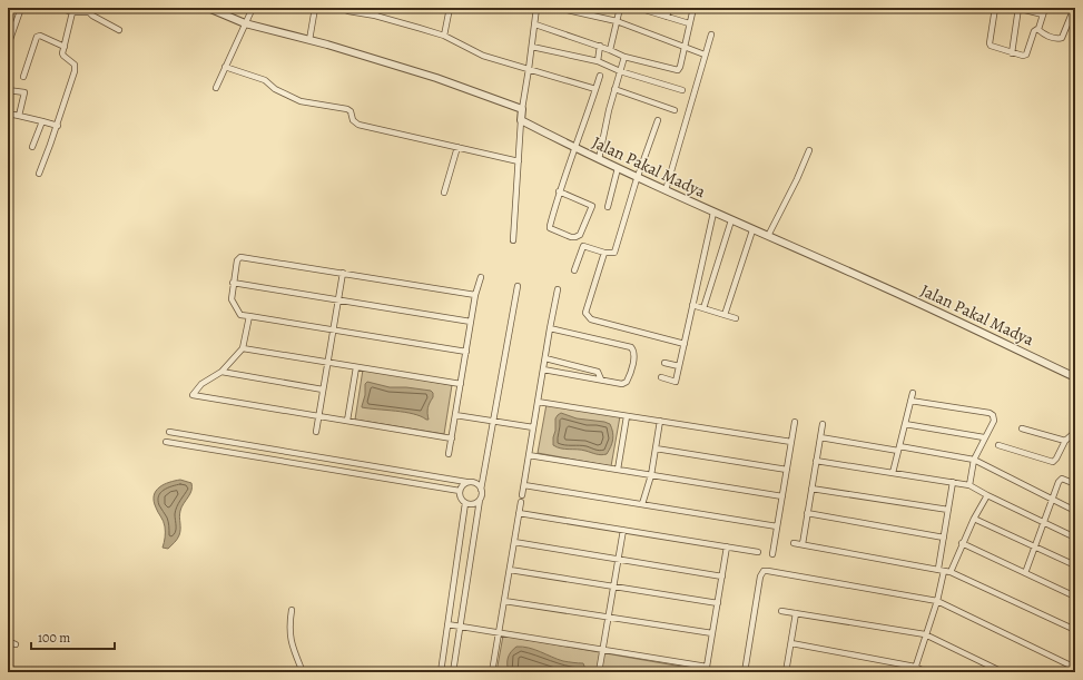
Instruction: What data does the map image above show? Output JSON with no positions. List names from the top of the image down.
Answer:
{
  "streets": {
    "street": ["Jalan Pakal Madya"]
  },
  "scale_bar": "100 m"
}
